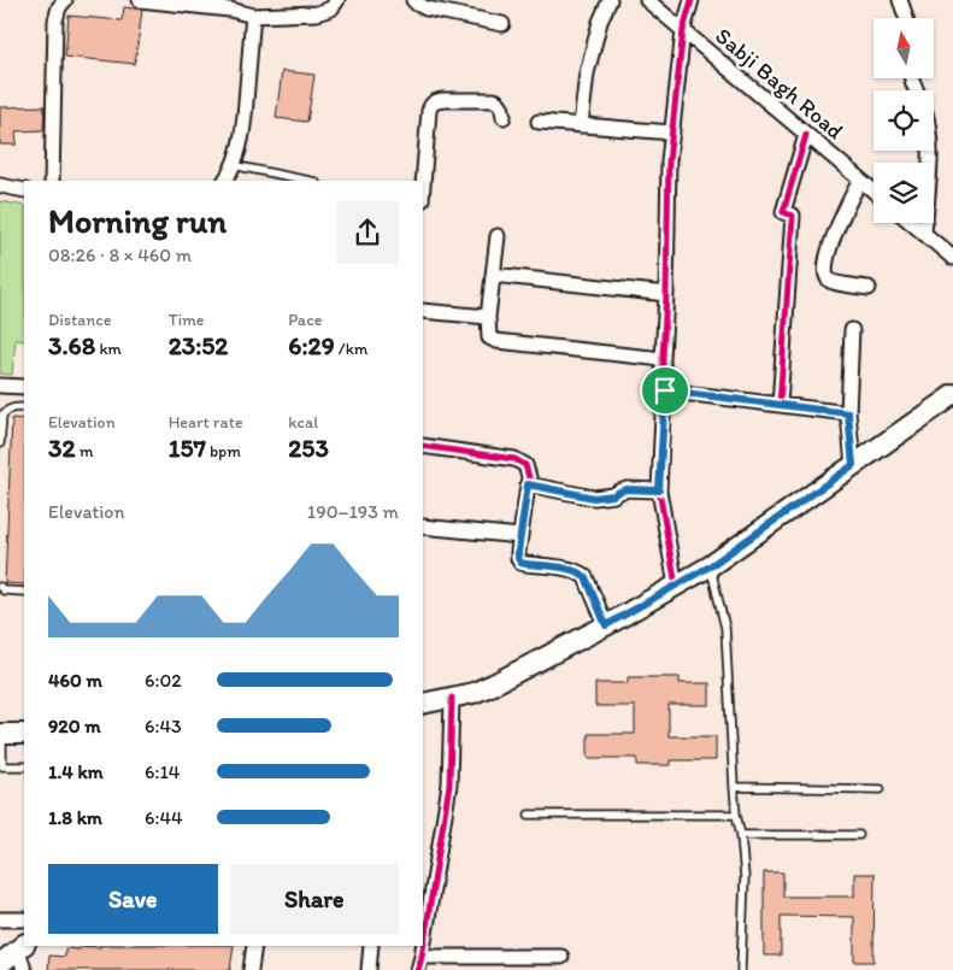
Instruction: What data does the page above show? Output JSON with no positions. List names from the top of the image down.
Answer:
{
  "streets": {
    "street": ["Sabji Bagh Road"]
  },
  "north": "top",
  "page": {
    "heading": ["Morning run", "08:26 · 8 × 460 m"],
    "stats": [
      ["Distance", "3.68 km"],
      ["Time", "23:52"],
      ["Pace", "6:29 /km"],
      ["Elevation", "32 m"],
      ["Heart rate", "157 bpm"],
      ["kcal", "253"]
    ],
    "chart": ["Elevation", "190–193 m"],
    "list": [
      {
        "name": "460 m",
        "note": "6:02"
      },
      {
        "name": "920 m",
        "note": "6:43"
      },
      {
        "name": "1.4 km",
        "note": "6:14"
      },
      {
        "name": "1.8 km",
        "note": "6:44"
      }
    ],
    "buttons": ["Save", "Share"]
  }
}
